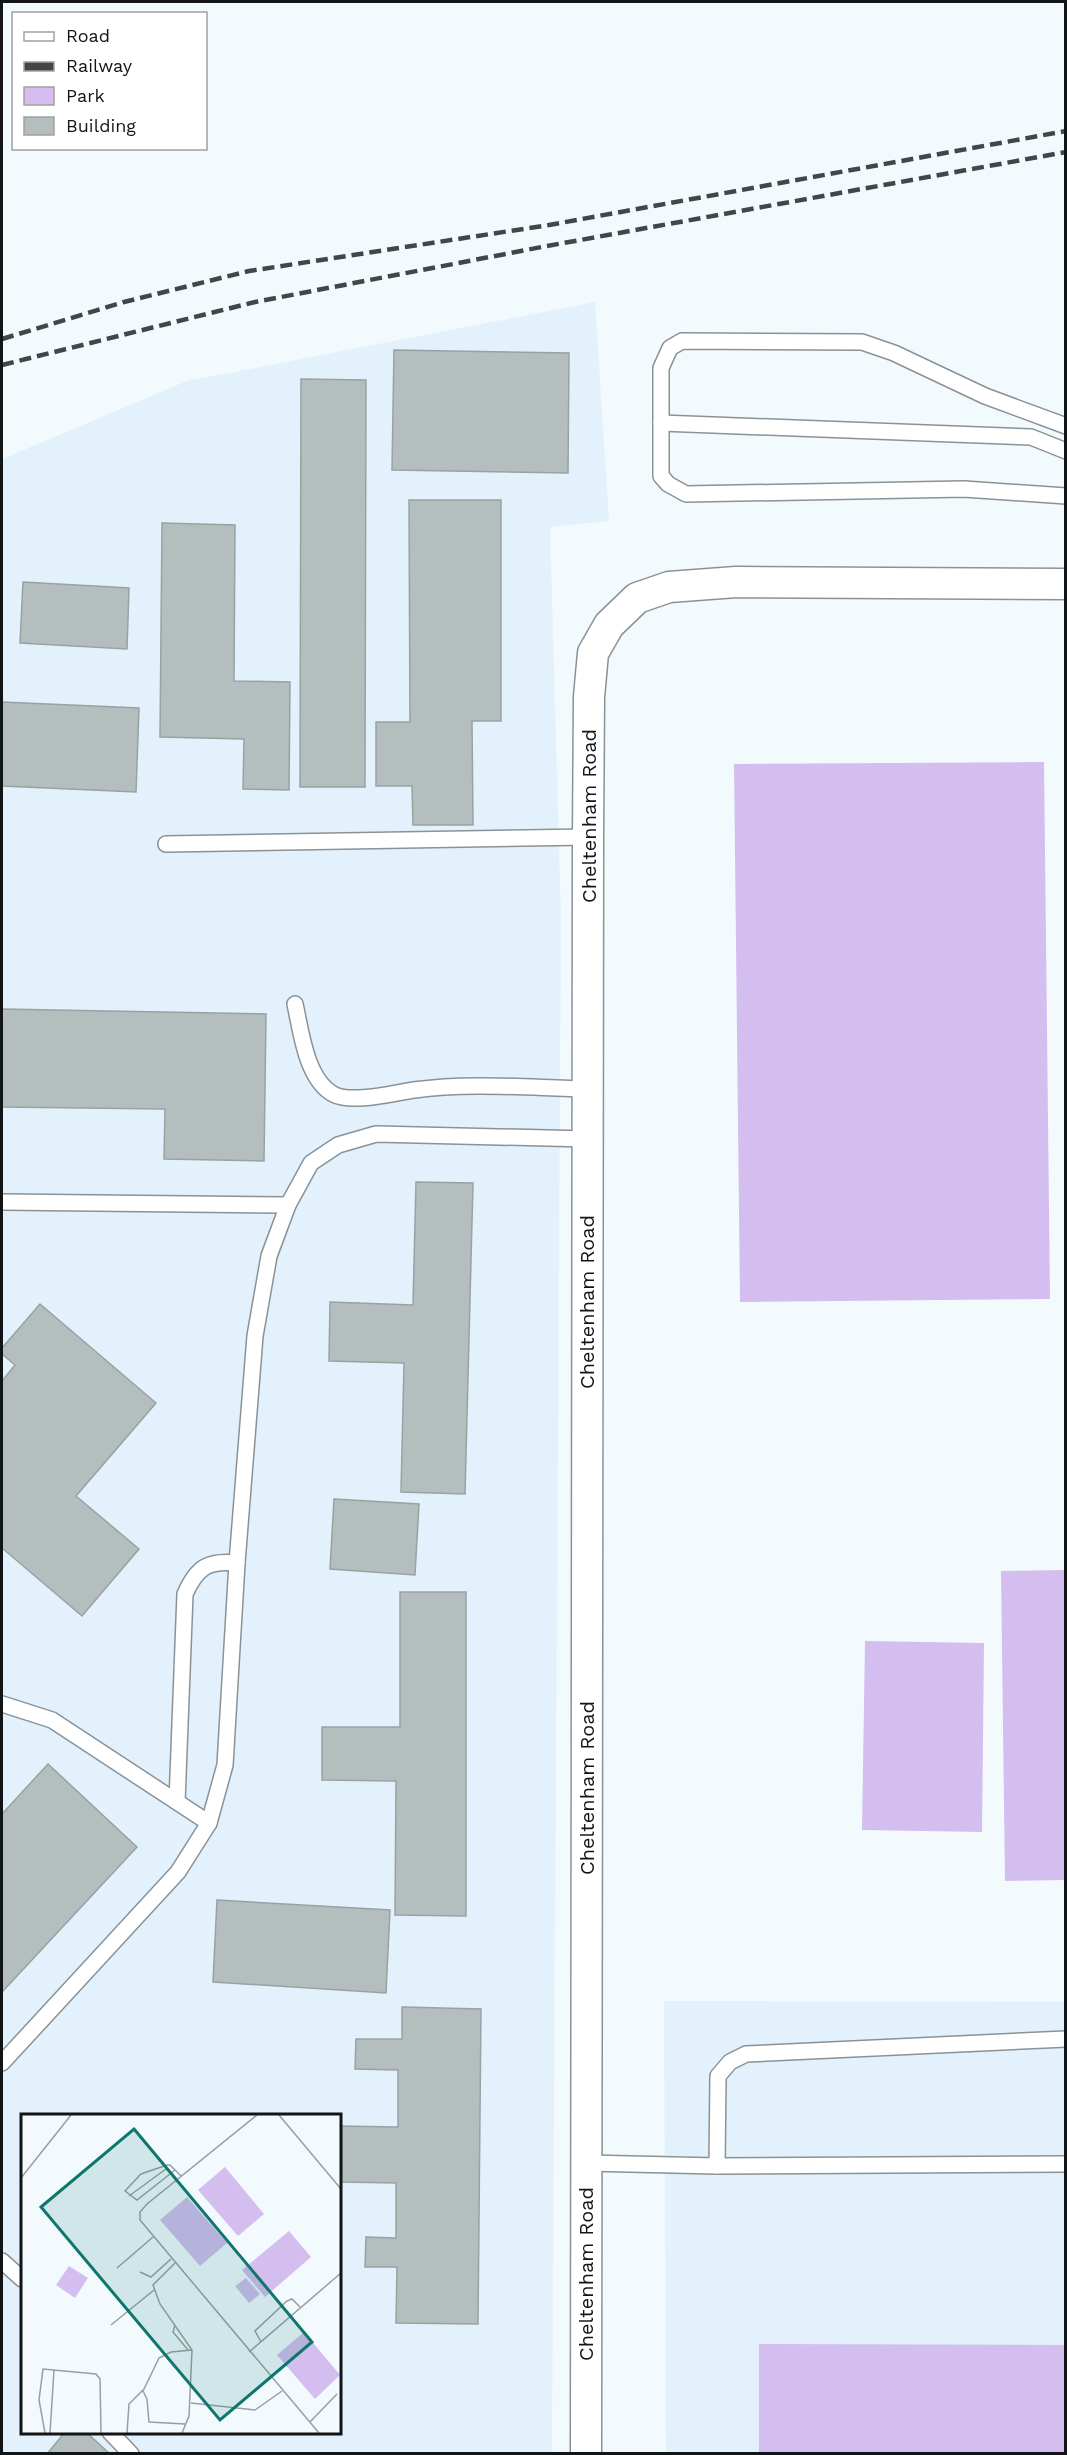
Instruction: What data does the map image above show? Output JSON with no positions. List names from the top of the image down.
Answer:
{
  "streets": {
    "street": ["Cheltenham Road"]
  },
  "legend": [
    "Road",
    "Railway",
    "Park",
    "Building"
  ]
}
